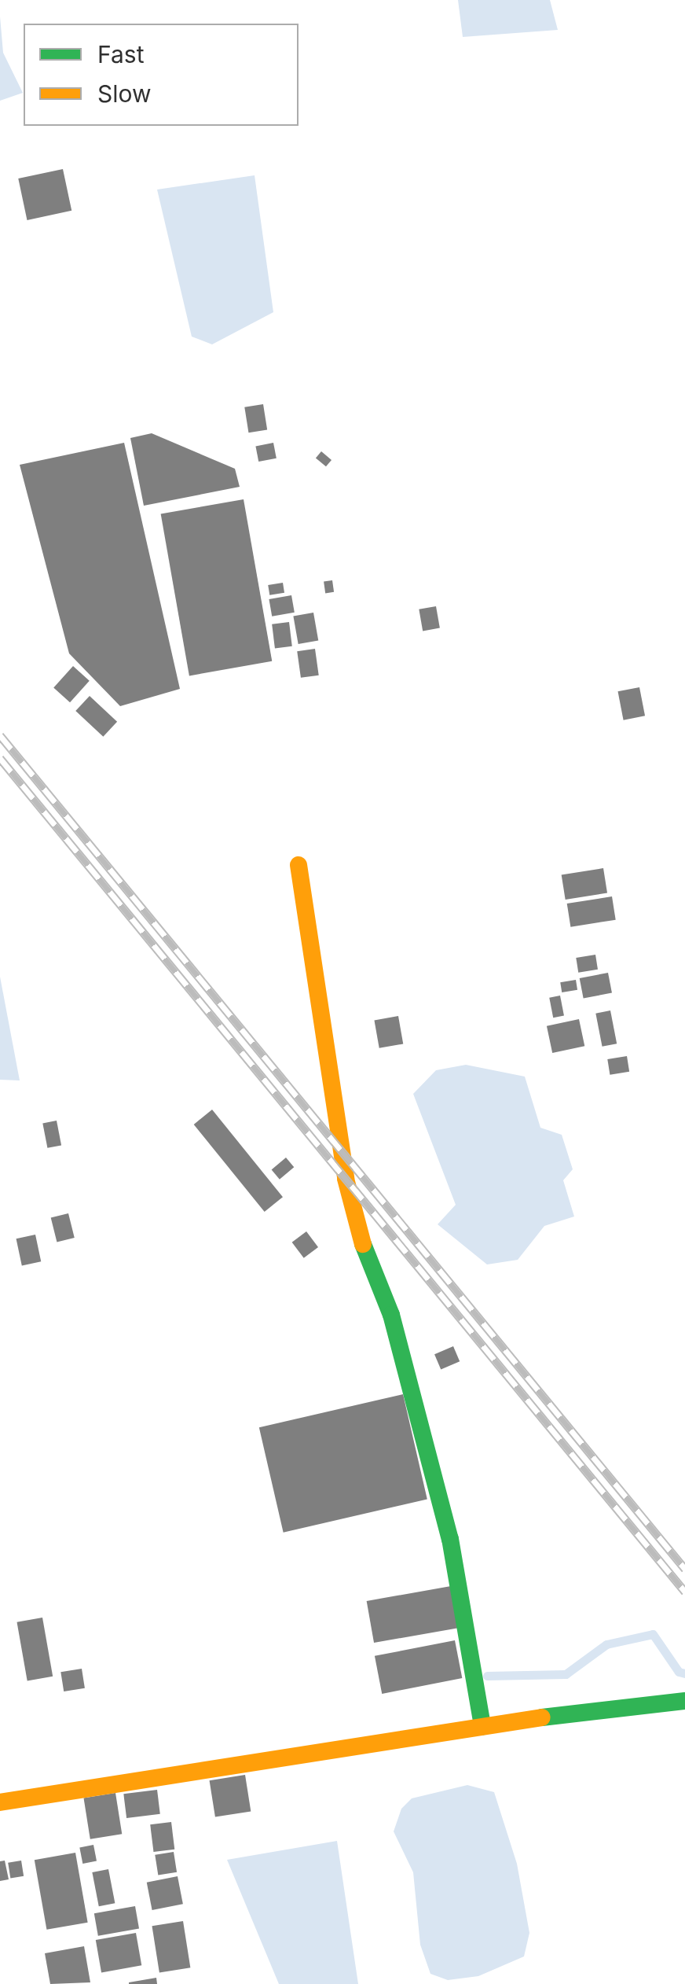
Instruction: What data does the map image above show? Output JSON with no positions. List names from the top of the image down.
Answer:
{
  "legend": ["Fast", "Slow"]
}
